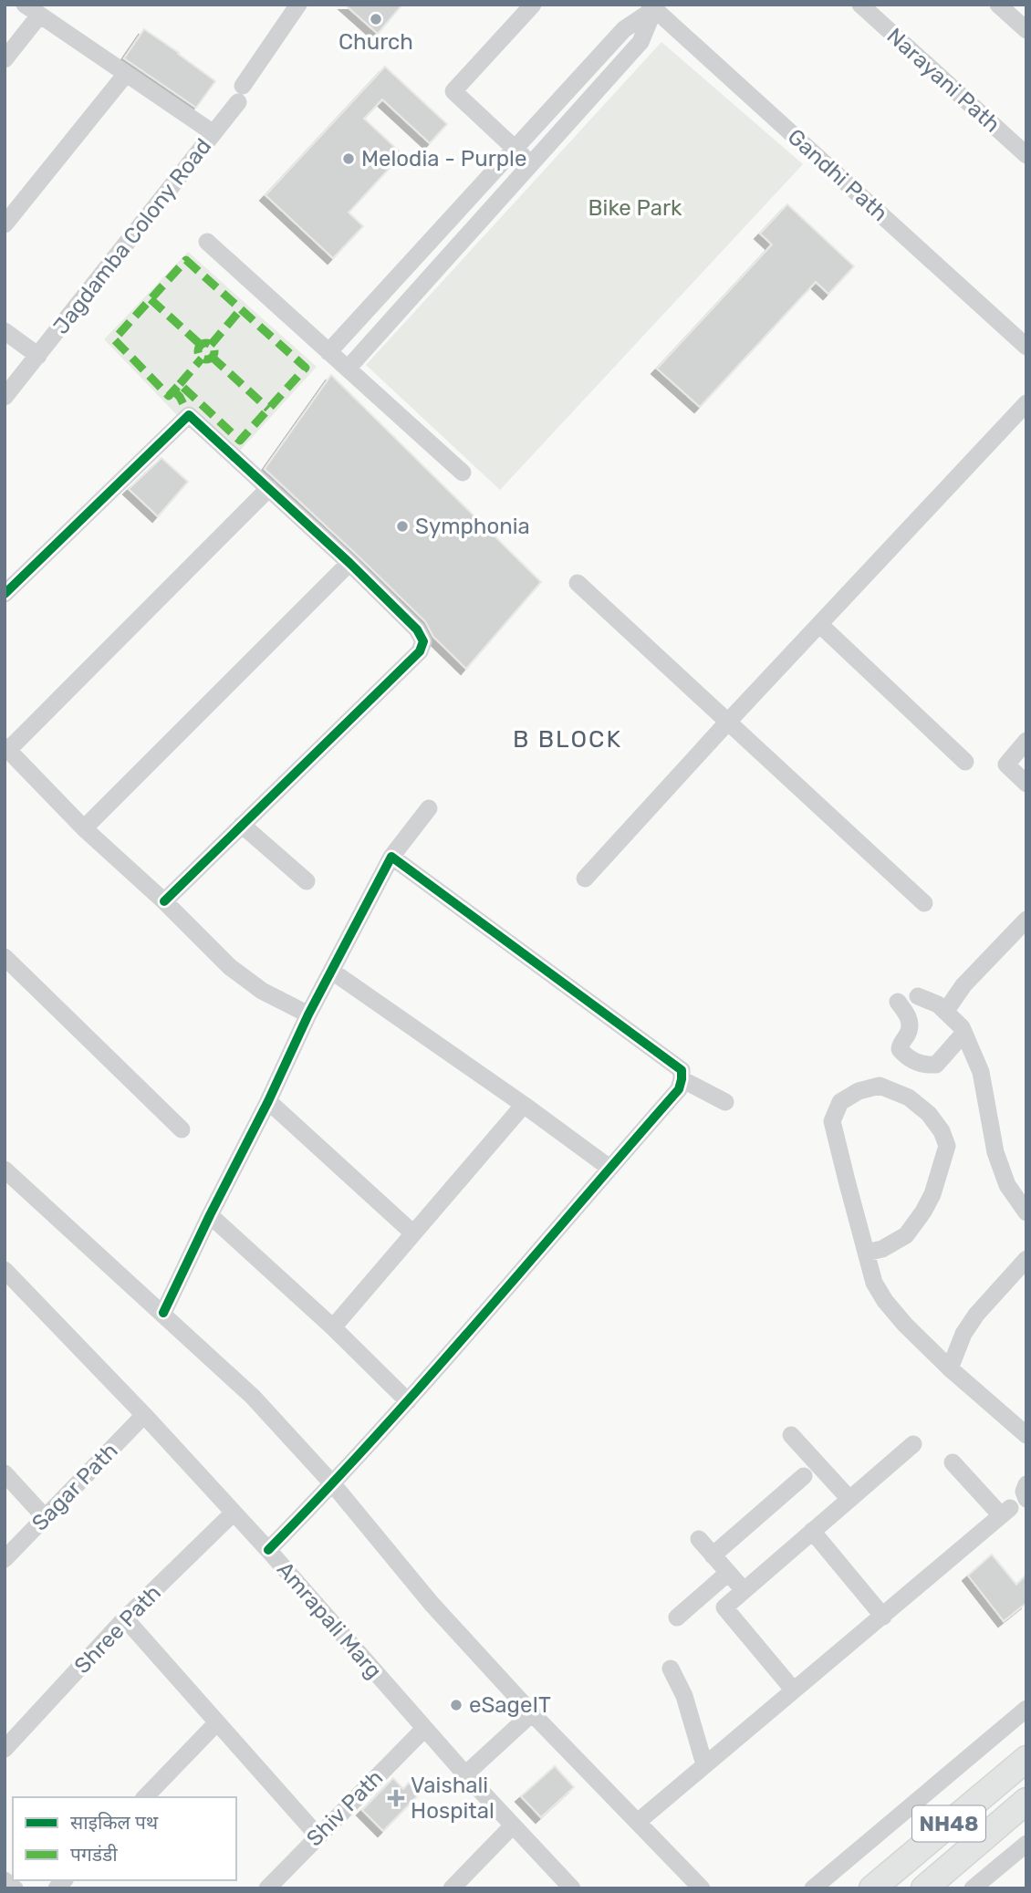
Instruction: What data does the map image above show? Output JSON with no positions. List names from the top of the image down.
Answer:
{
  "streets": {
    "highway": ["NH48"],
    "street": [
      "Narayani Path",
      "Gandhi Path",
      "Jagdamba Colony Road",
      "Sagar Path",
      "Amrapali Marg",
      "Shree Path",
      "Shiv Path"
    ]
  },
  "crossings": [
    ["Sagar Path", "Amrapali Marg"],
    ["Amrapali Marg", "Shree Path"],
    ["Amrapali Marg", "Shiv Path"]
  ],
  "districts": ["B BLOCK"],
  "parks": ["Bike Park"],
  "places": {
    "other": [
      "Church",
      "Melodia - Purple",
      "Symphonia",
      "eSageIT"
    ],
    "health": ["Vaishali Hospital"]
  },
  "legend": ["साइकिल पथ", "पगडंडी"]
}
